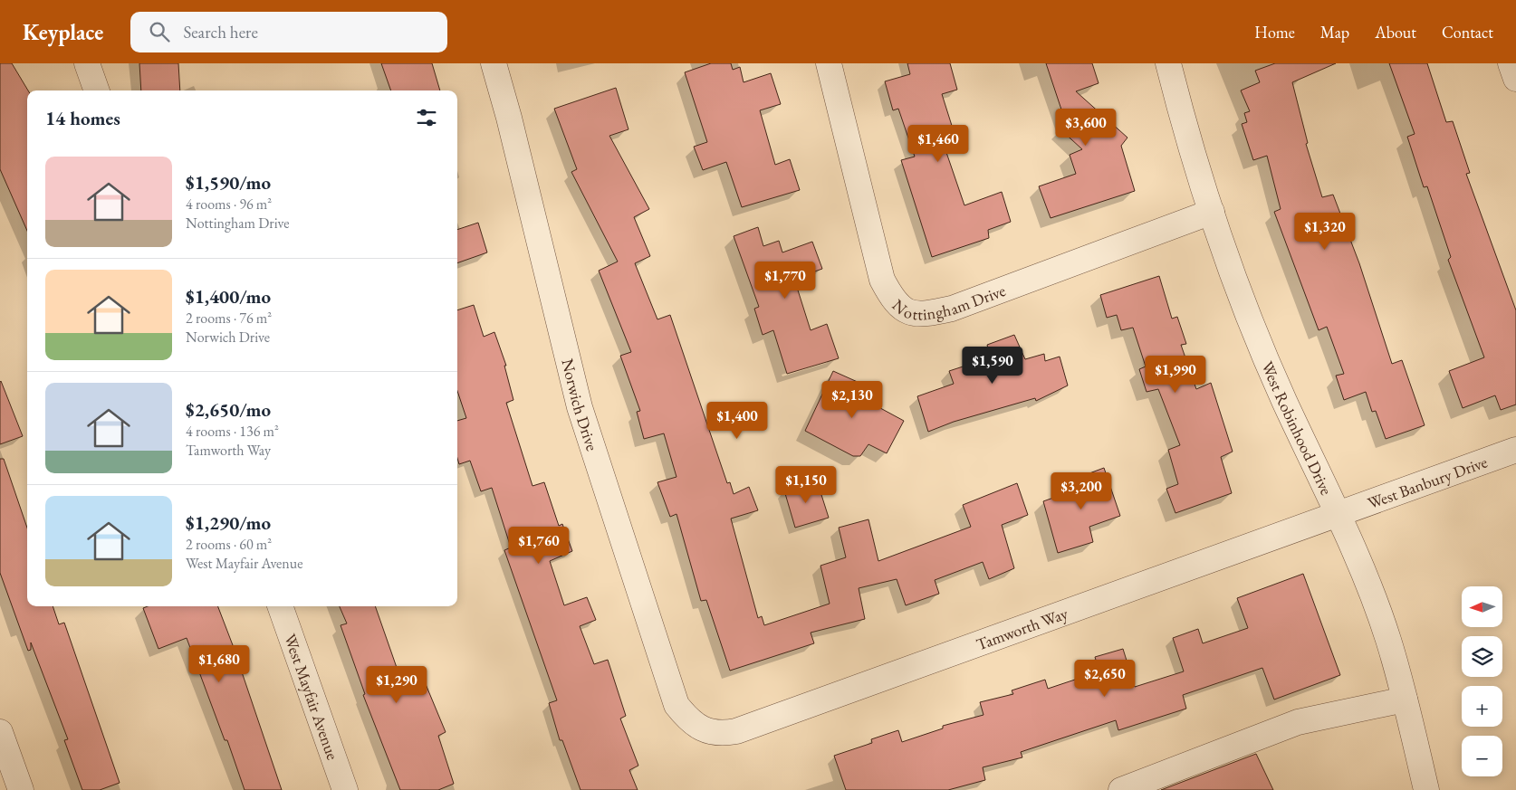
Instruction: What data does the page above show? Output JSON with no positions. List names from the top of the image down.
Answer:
{
  "streets": {
    "street": [
      "Nottingham Drive",
      "Norwich Drive",
      "West Robinhood Drive",
      "West Banbury Drive",
      "Tamworth Way",
      "West Mayfair Avenue"
    ]
  },
  "crossings": [
    ["Nottingham Drive", "West Robinhood Drive"],
    ["Norwich Drive", "Tamworth Way"],
    ["West Robinhood Drive", "West Banbury Drive"],
    ["West Robinhood Drive", "Tamworth Way"],
    ["West Banbury Drive", "Tamworth Way"]
  ],
  "north": "left",
  "page": {
    "header": "Keyplace",
    "search": "Search here",
    "nav": [
      "Home",
      "Map",
      "About",
      "Contact"
    ],
    "heading": "14 homes",
    "price": [
      "$3,600",
      "$1,460",
      "$1,320",
      "$1,770",
      "$1,590",
      "$1,990",
      "$2,130",
      "$1,400",
      "$1,150",
      "$3,200",
      "$1,760",
      "$1,680",
      "$2,650",
      "$1,290"
    ],
    "list": [
      {
        "name": "$1,590/mo",
        "note": "4 rooms · 96 m² · Nottingham Drive"
      },
      {
        "name": "$1,400/mo",
        "note": "2 rooms · 76 m² · Norwich Drive"
      },
      {
        "name": "$2,650/mo",
        "note": "4 rooms · 136 m² · Tamworth Way"
      },
      {
        "name": "$1,290/mo",
        "note": "2 rooms · 60 m² · West Mayfair Avenue"
      }
    ],
    "map_buttons": ["+", "−"]
  }
}
